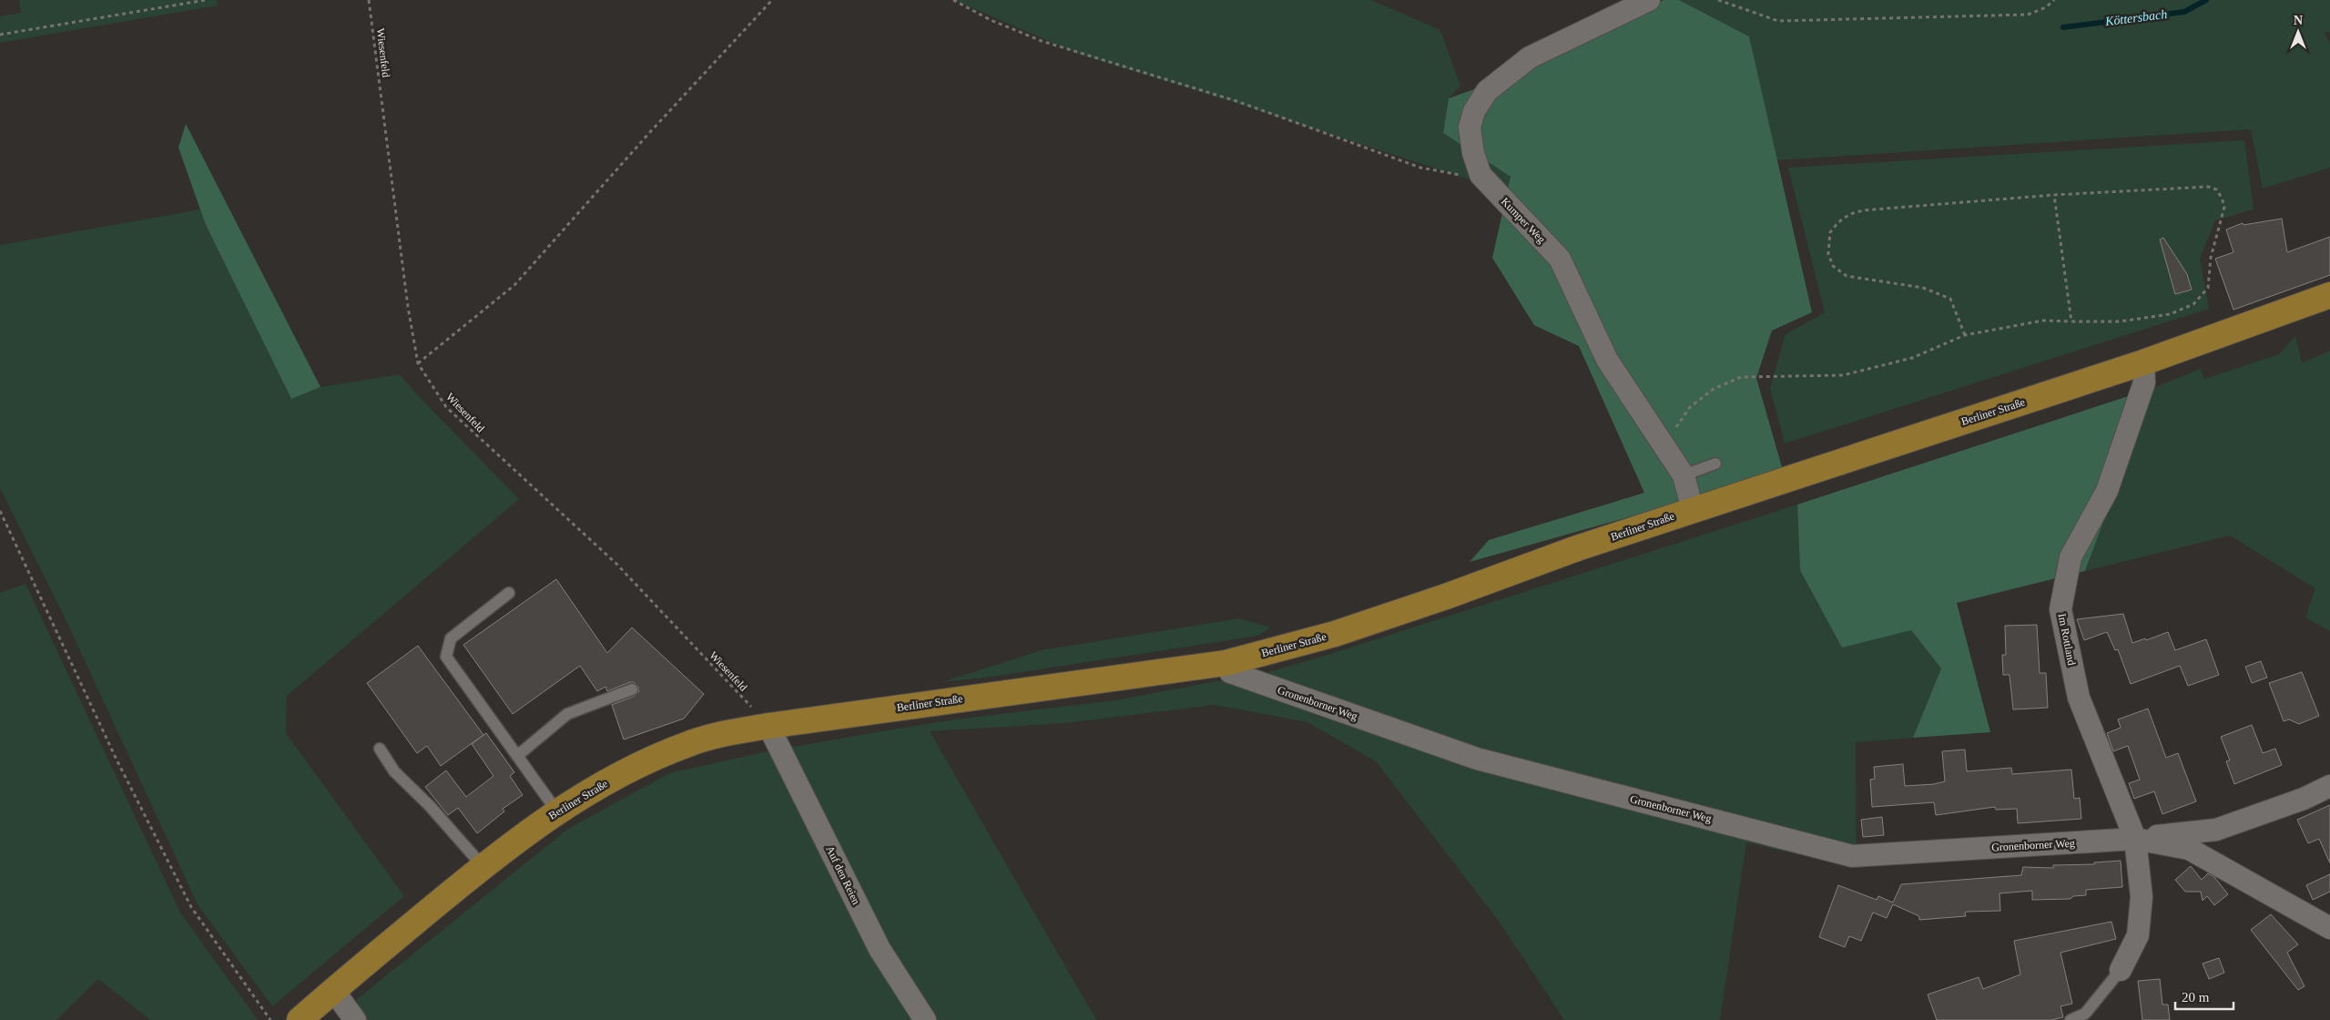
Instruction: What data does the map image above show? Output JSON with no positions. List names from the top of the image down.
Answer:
{
  "streets": {
    "main road": ["Berliner Straße"],
    "street": [
      "Kumper Weg",
      "Im Rottland",
      "Gronenborner Weg",
      "Auf den Reien"
    ],
    "path": ["Wiesenfeld"]
  },
  "crossings": [
    ["Wiesenfeld", "Berliner Straße"],
    ["Wiesenfeld", "Auf den Reien"],
    ["Kumper Weg", "Berliner Straße"],
    ["Berliner Straße", "Im Rottland"],
    ["Berliner Straße", "Gronenborner Weg"],
    ["Berliner Straße", "Auf den Reien"],
    ["Im Rottland", "Gronenborner Weg"]
  ],
  "water": ["Köttersbach"],
  "scale_bar": "20 m",
  "north": "top"
}
